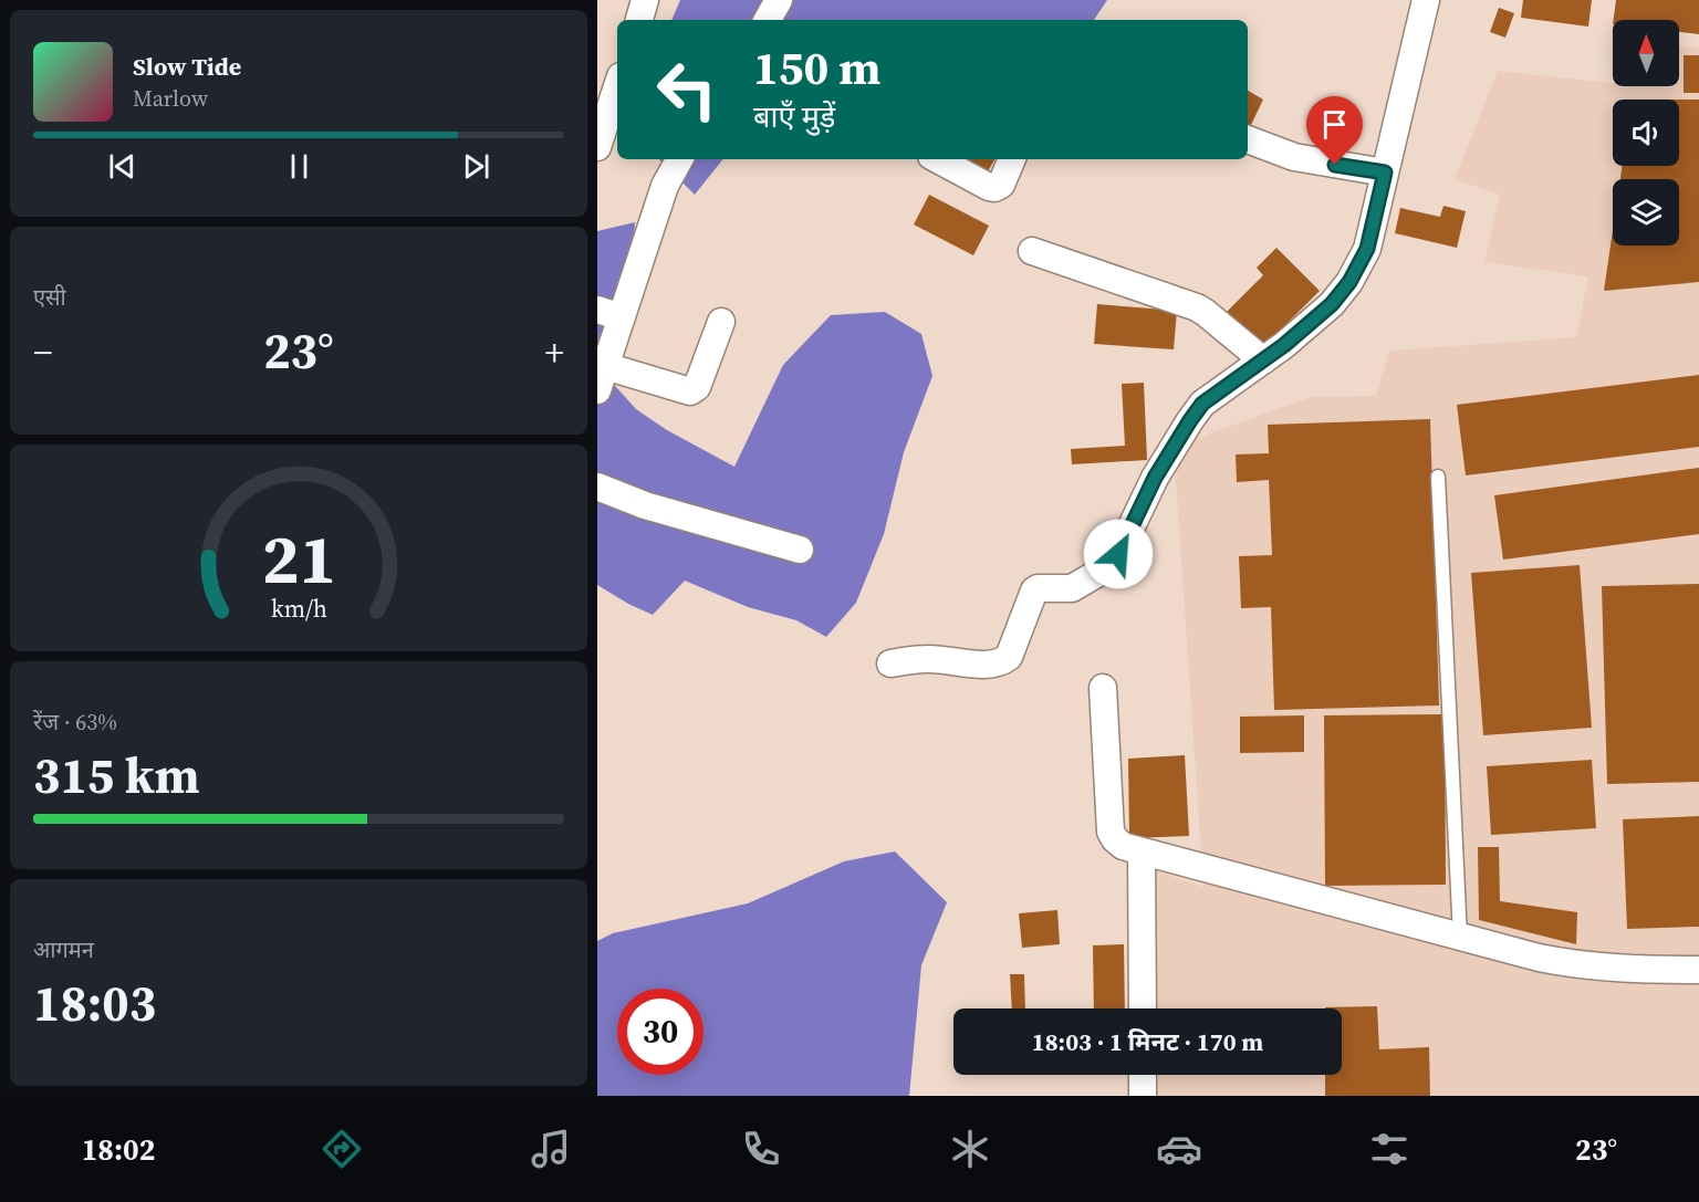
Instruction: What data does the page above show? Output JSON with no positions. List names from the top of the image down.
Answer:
{
  "north": "top",
  "page": {
    "turn": ["150 m", "बाएँ मुड़ें"],
    "song": ["Slow Tide", "Marlow"],
    "tile": [
      "एसी",
      ["रेंज · 63%", "315 km"],
      ["आगमन", "18:03"]
    ],
    "heat": ["−", "23°", "+"],
    "limit": "30",
    "trip": "18:03 · 1 मिनट · 170 m",
    "tabs": ["18:02", "23°"],
    "gauge": ["21", "km/h"]
  }
}
